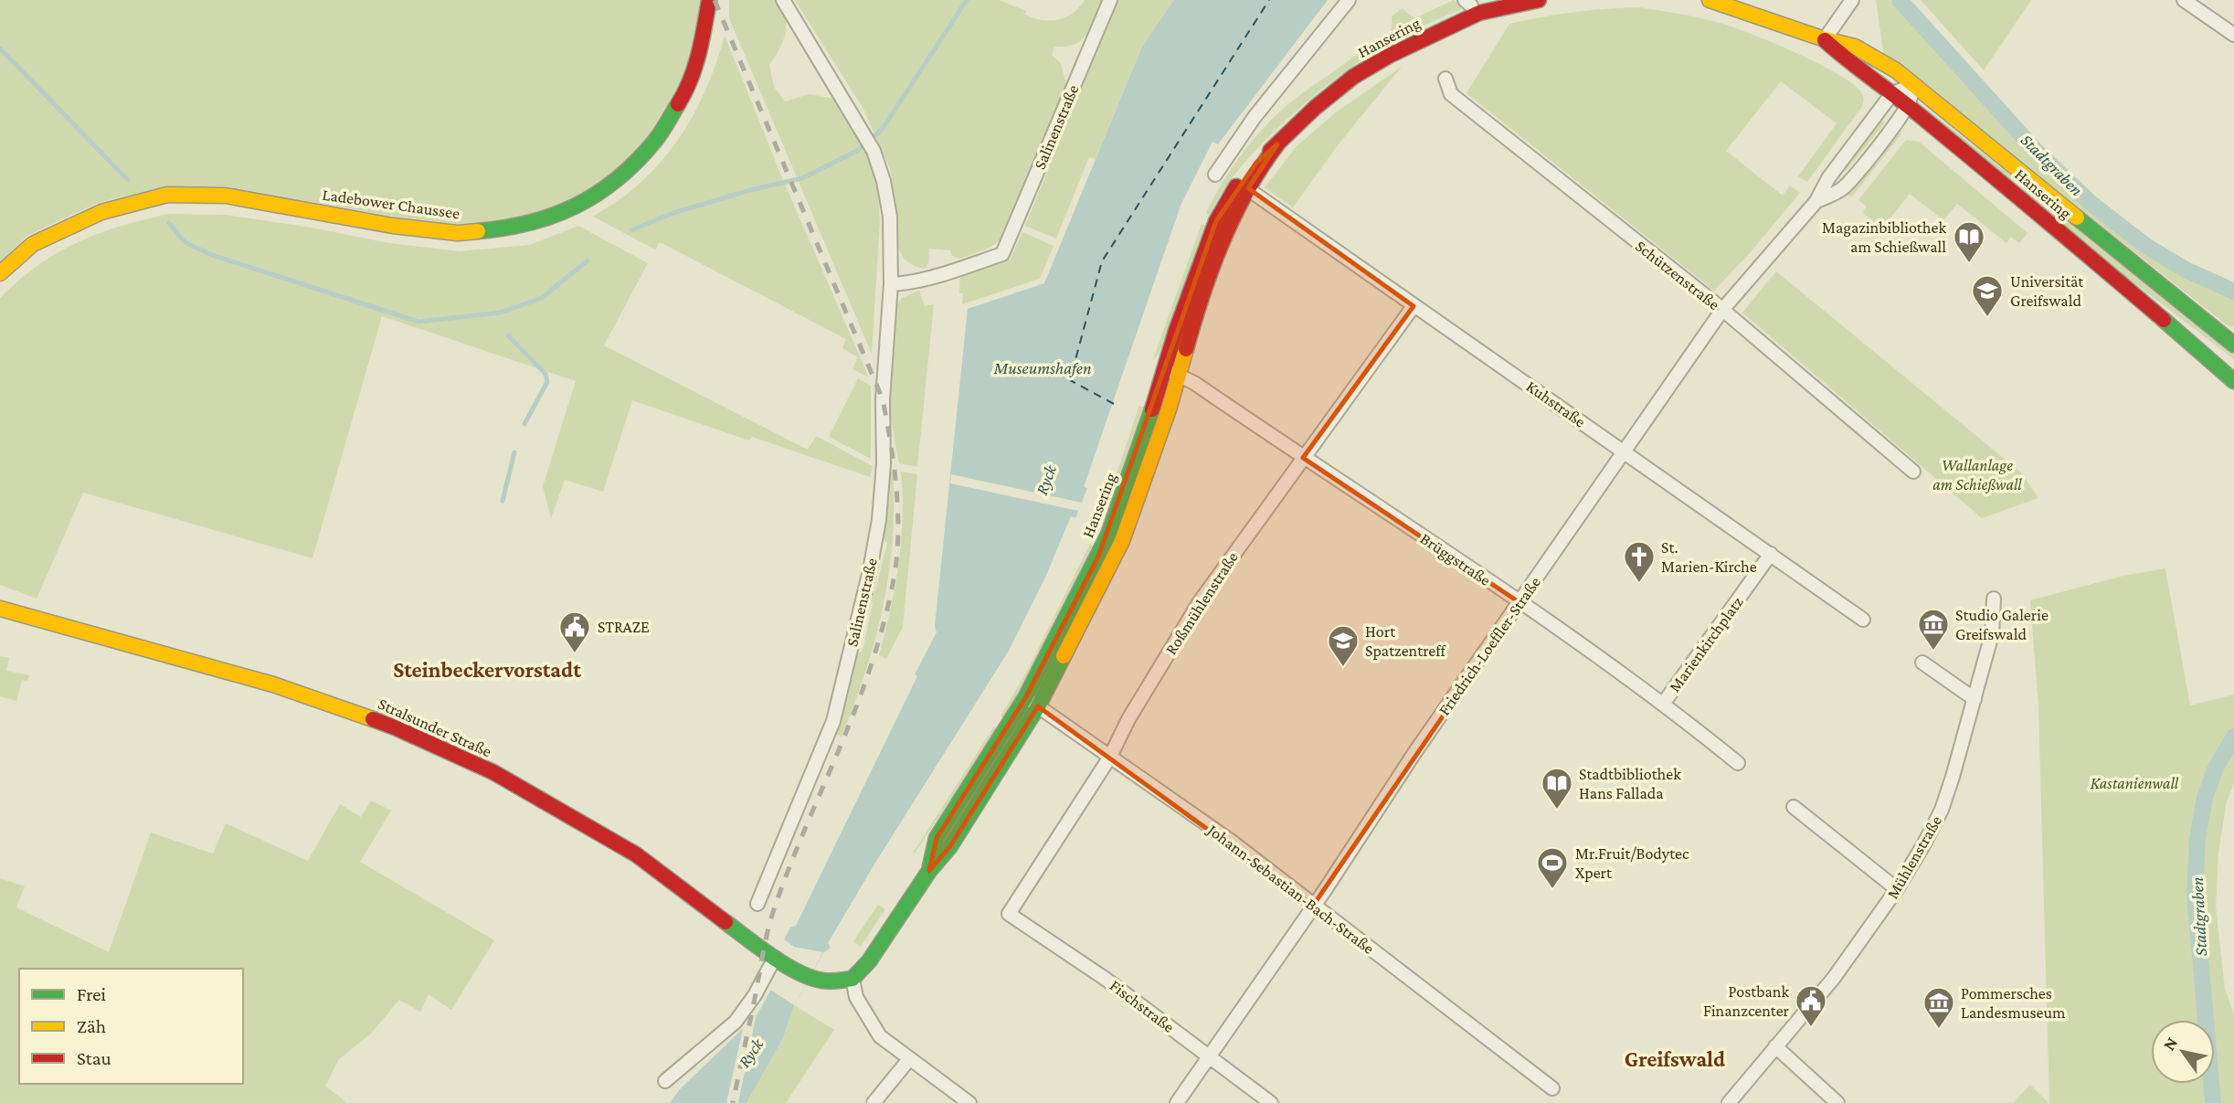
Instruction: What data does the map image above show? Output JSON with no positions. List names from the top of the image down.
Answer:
{
  "streets": {
    "main road": ["Hansering", "Ladebower Chaussee", "Stralsunder Straße"],
    "street": [
      "Salinenstraße",
      "Schützenstraße",
      "Kuhstraße",
      "Brüggstraße",
      "Roßmühlenstraße",
      "Marienkirchplatz",
      "Friedrich-Loeffler-Straße",
      "Mühlenstraße",
      "Johann-Sebastian-Bach-Straße",
      "Fischstraße"
    ]
  },
  "crossings": [
    ["Hansering", "Kuhstraße"],
    ["Hansering", "Brüggstraße"],
    ["Hansering", "Friedrich-Loeffler-Straße"],
    ["Hansering", "Stralsunder Straße"],
    ["Hansering", "Johann-Sebastian-Bach-Straße"],
    ["Schützenstraße", "Friedrich-Loeffler-Straße"],
    ["Kuhstraße", "Roßmühlenstraße"],
    ["Kuhstraße", "Marienkirchplatz"],
    ["Kuhstraße", "Friedrich-Loeffler-Straße"],
    ["Brüggstraße", "Roßmühlenstraße"],
    ["Brüggstraße", "Marienkirchplatz"],
    ["Brüggstraße", "Friedrich-Loeffler-Straße"],
    ["Roßmühlenstraße", "Johann-Sebastian-Bach-Straße"],
    ["Roßmühlenstraße", "Fischstraße"],
    ["Friedrich-Loeffler-Straße", "Johann-Sebastian-Bach-Straße"],
    ["Friedrich-Loeffler-Straße", "Fischstraße"]
  ],
  "districts": ["Steinbeckervorstadt", "Greifswald"],
  "water": ["Stadtgraben", "Museumshafen", "Ryck"],
  "parks": ["Wallanlage am Schießwall", "Kastanienwall"],
  "places": {
    "library": ["Magazinbibliothek am Schießwall", "Stadtbibliothek Hans Fallada"],
    "school or university": ["Universität Greifswald", "Hort Spatzentreff"],
    "church": ["St. Marien-Kirche"],
    "museum": ["Studio Galerie Greifswald", "Pommersches Landesmuseum"],
    "public building": ["STRAZE", "Postbank Finanzcenter"],
    "sports": ["Mr.Fruit/Bodytec Xpert"]
  },
  "legend": ["Frei", "Zäh", "Stau"],
  "north": "top left"
}
